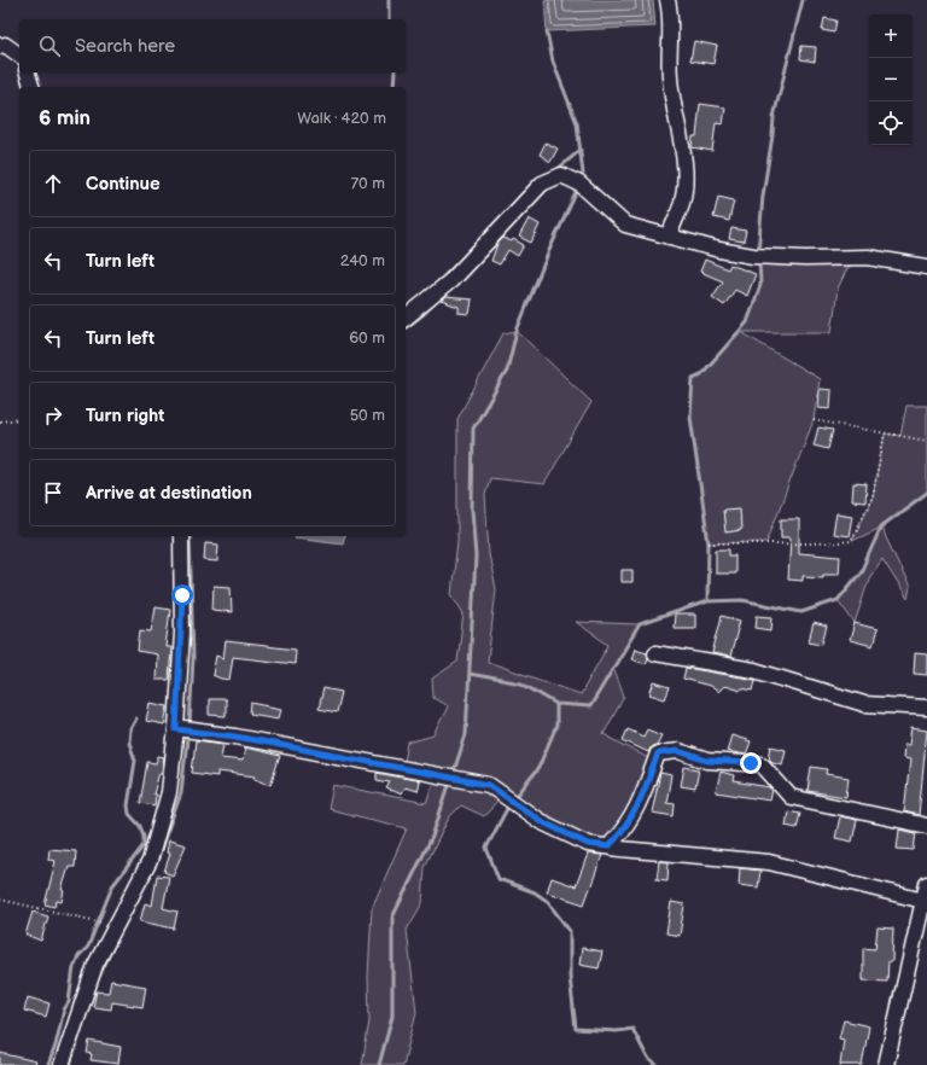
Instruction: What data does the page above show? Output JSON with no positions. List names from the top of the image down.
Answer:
{
  "page": {
    "map_buttons": ["+", "−"],
    "search": "Search here",
    "heading": ["6 min", "Walk · 420 m"],
    "list": [
      ["Continue", "70 m"],
      ["Turn left", "240 m"],
      ["Turn left", "60 m"],
      ["Turn right", "50 m"],
      "Arrive at destination"
    ]
  }
}
